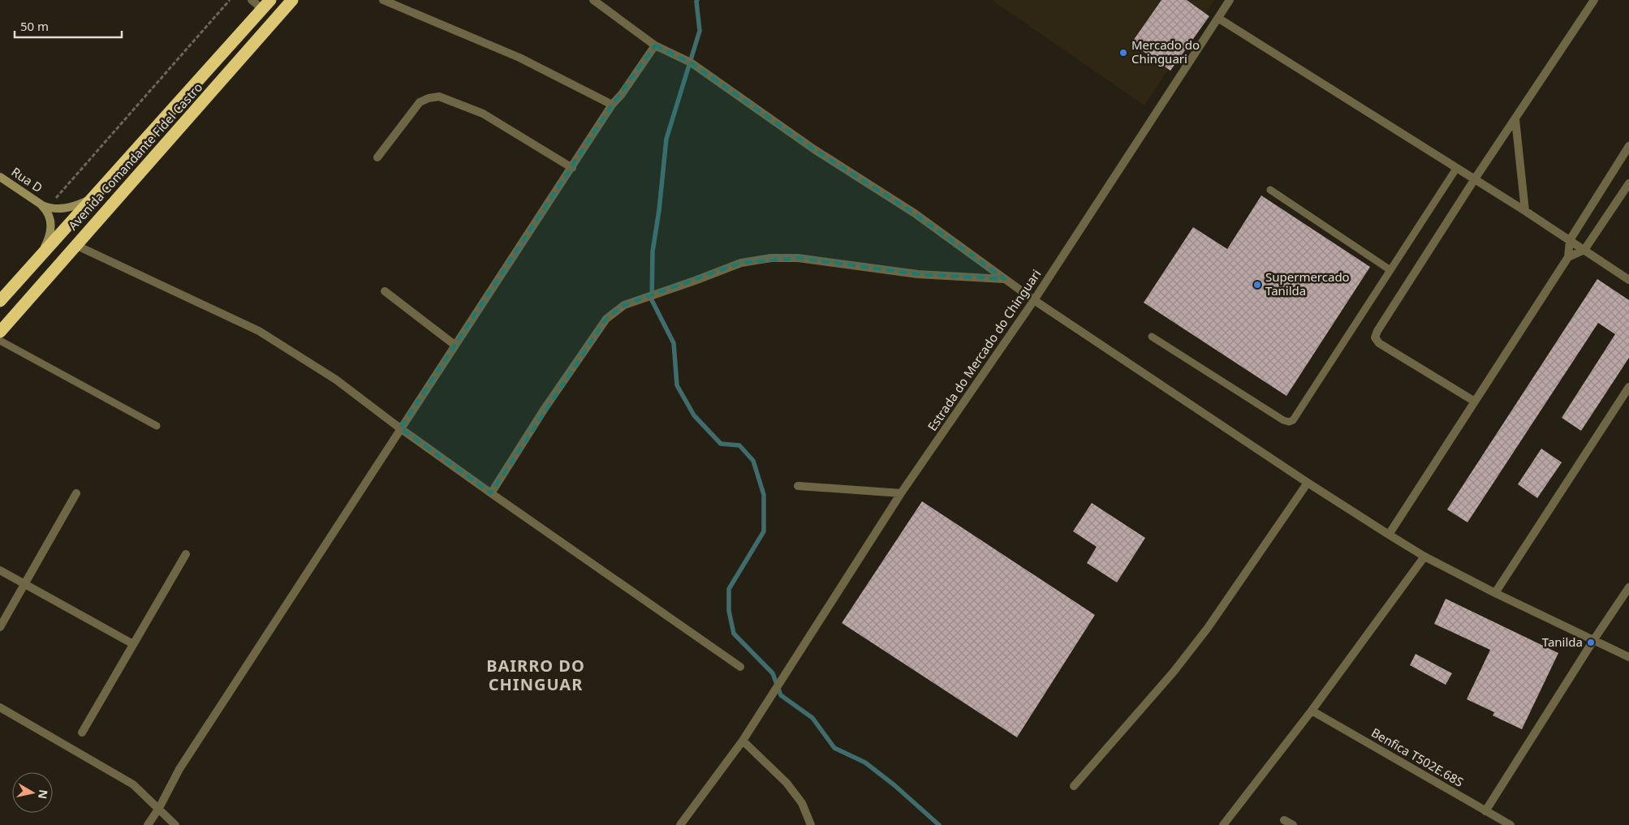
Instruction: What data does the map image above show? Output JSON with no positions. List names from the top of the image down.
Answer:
{
  "streets": {
    "highway": ["Avenida Comandante Fidel Castro"],
    "street": ["Rua D", "Estrada do Mercado do Chinguari", "Benfica T502E.68S"]
  },
  "crossings": [
    ["Avenida Comandante Fidel Castro", "Rua D"]
  ],
  "districts": ["BAIRRO DO CHINGUAR"],
  "places": ["Mercado do Chinguari", "Supermercado Tanilda", "Tanilda"],
  "scale_bar": "50 m",
  "north": "right"
}
